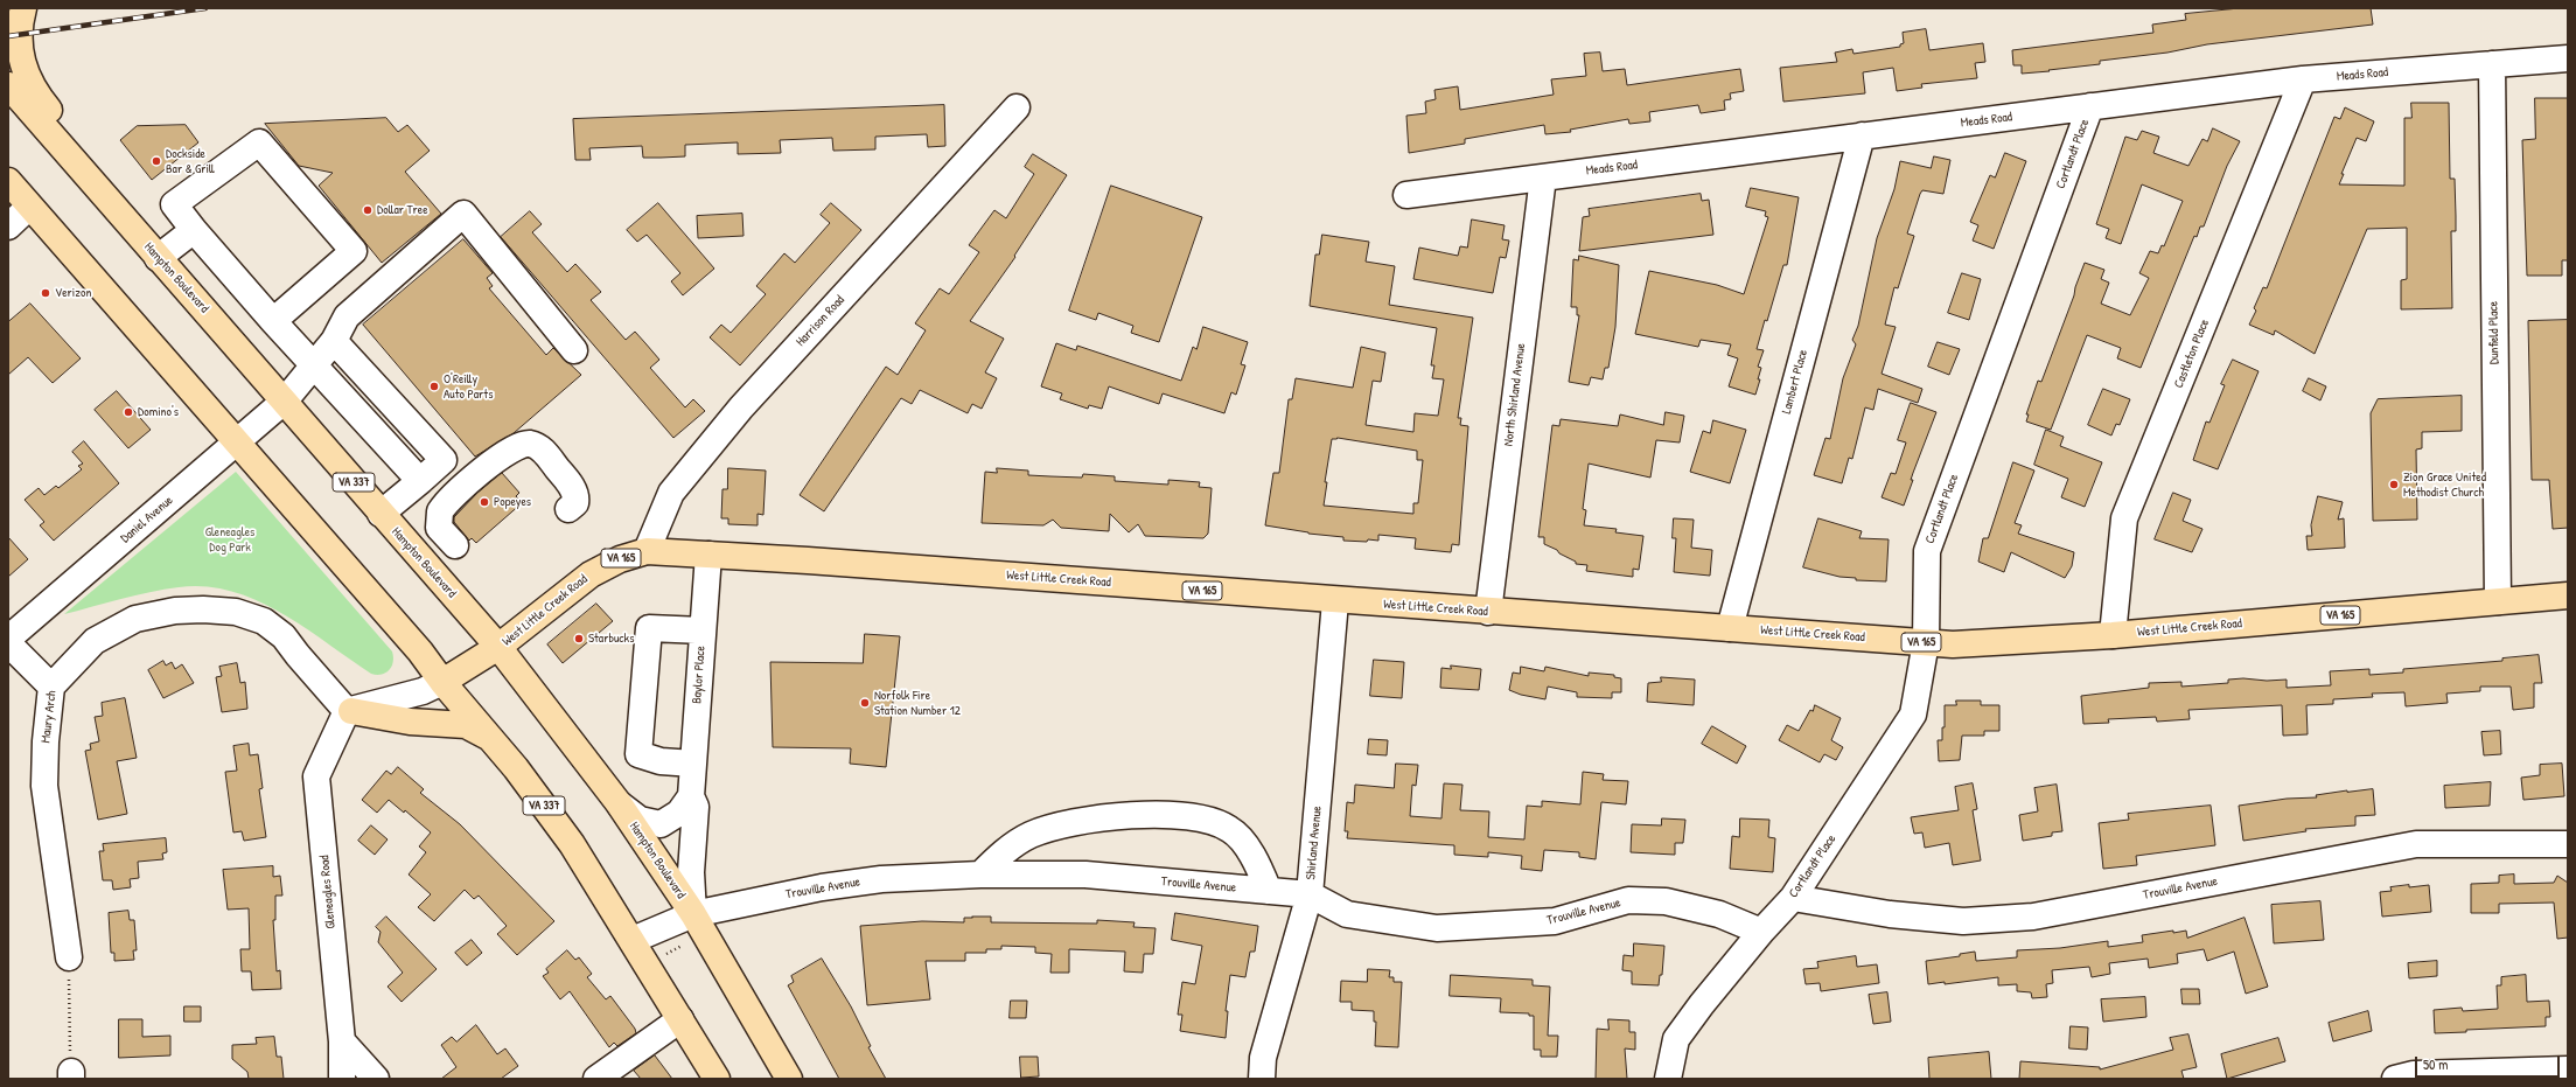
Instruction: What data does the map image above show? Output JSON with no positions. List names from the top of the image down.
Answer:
{
  "streets": {
    "main road": [
      "Hampton Boulevard",
      "VA 337",
      "VA 165",
      "West Little Creek Road"
    ],
    "street": [
      "Meads Road",
      "Cortlandt Place",
      "Harrison Road",
      "Dunfield Place",
      "Castleton Place",
      "Lambert Place",
      "North Shirland Avenue",
      "Daniel Avenue",
      "Baylor Place",
      "Maury Arch",
      "Shirland Avenue",
      "Trouville Avenue",
      "Gleneagles Road"
    ]
  },
  "crossings": [
    ["Meads Road", "Cortlandt Place"],
    ["Meads Road", "Dunfield Place"],
    ["Meads Road", "Castleton Place"],
    ["Meads Road", "Lambert Place"],
    ["Meads Road", "North Shirland Avenue"],
    ["Cortlandt Place", "West Little Creek Road"],
    ["Cortlandt Place", "Trouville Avenue"],
    ["Hampton Boulevard", "Daniel Avenue"],
    ["Hampton Boulevard", "West Little Creek Road"],
    ["Hampton Boulevard", "Baylor Place"],
    ["Hampton Boulevard", "Trouville Avenue"],
    ["Harrison Road", "West Little Creek Road"],
    ["Dunfield Place", "West Little Creek Road"],
    ["Castleton Place", "West Little Creek Road"],
    ["Lambert Place", "West Little Creek Road"],
    ["North Shirland Avenue", "West Little Creek Road"],
    ["VA 337", "Daniel Avenue"],
    ["VA 337", "West Little Creek Road"],
    ["VA 337", "Trouville Avenue"],
    ["West Little Creek Road", "Baylor Place"],
    ["West Little Creek Road", "Maury Arch"],
    ["West Little Creek Road", "Shirland Avenue"],
    ["West Little Creek Road", "Gleneagles Road"],
    ["Baylor Place", "Trouville Avenue"],
    ["Maury Arch", "Gleneagles Road"],
    ["Shirland Avenue", "Trouville Avenue"]
  ],
  "parks": ["Gleneagles Dog Park"],
  "places": [
    "Dockside Bar & Grill",
    "Dollar Tree",
    "Verizon",
    "O'Reilly Auto Parts",
    "Domino's",
    "Zion Grace United Methodist Church",
    "Popeyes",
    "Starbucks",
    "Norfolk Fire Station Number 12"
  ],
  "scale_bar": "50 m"
}
